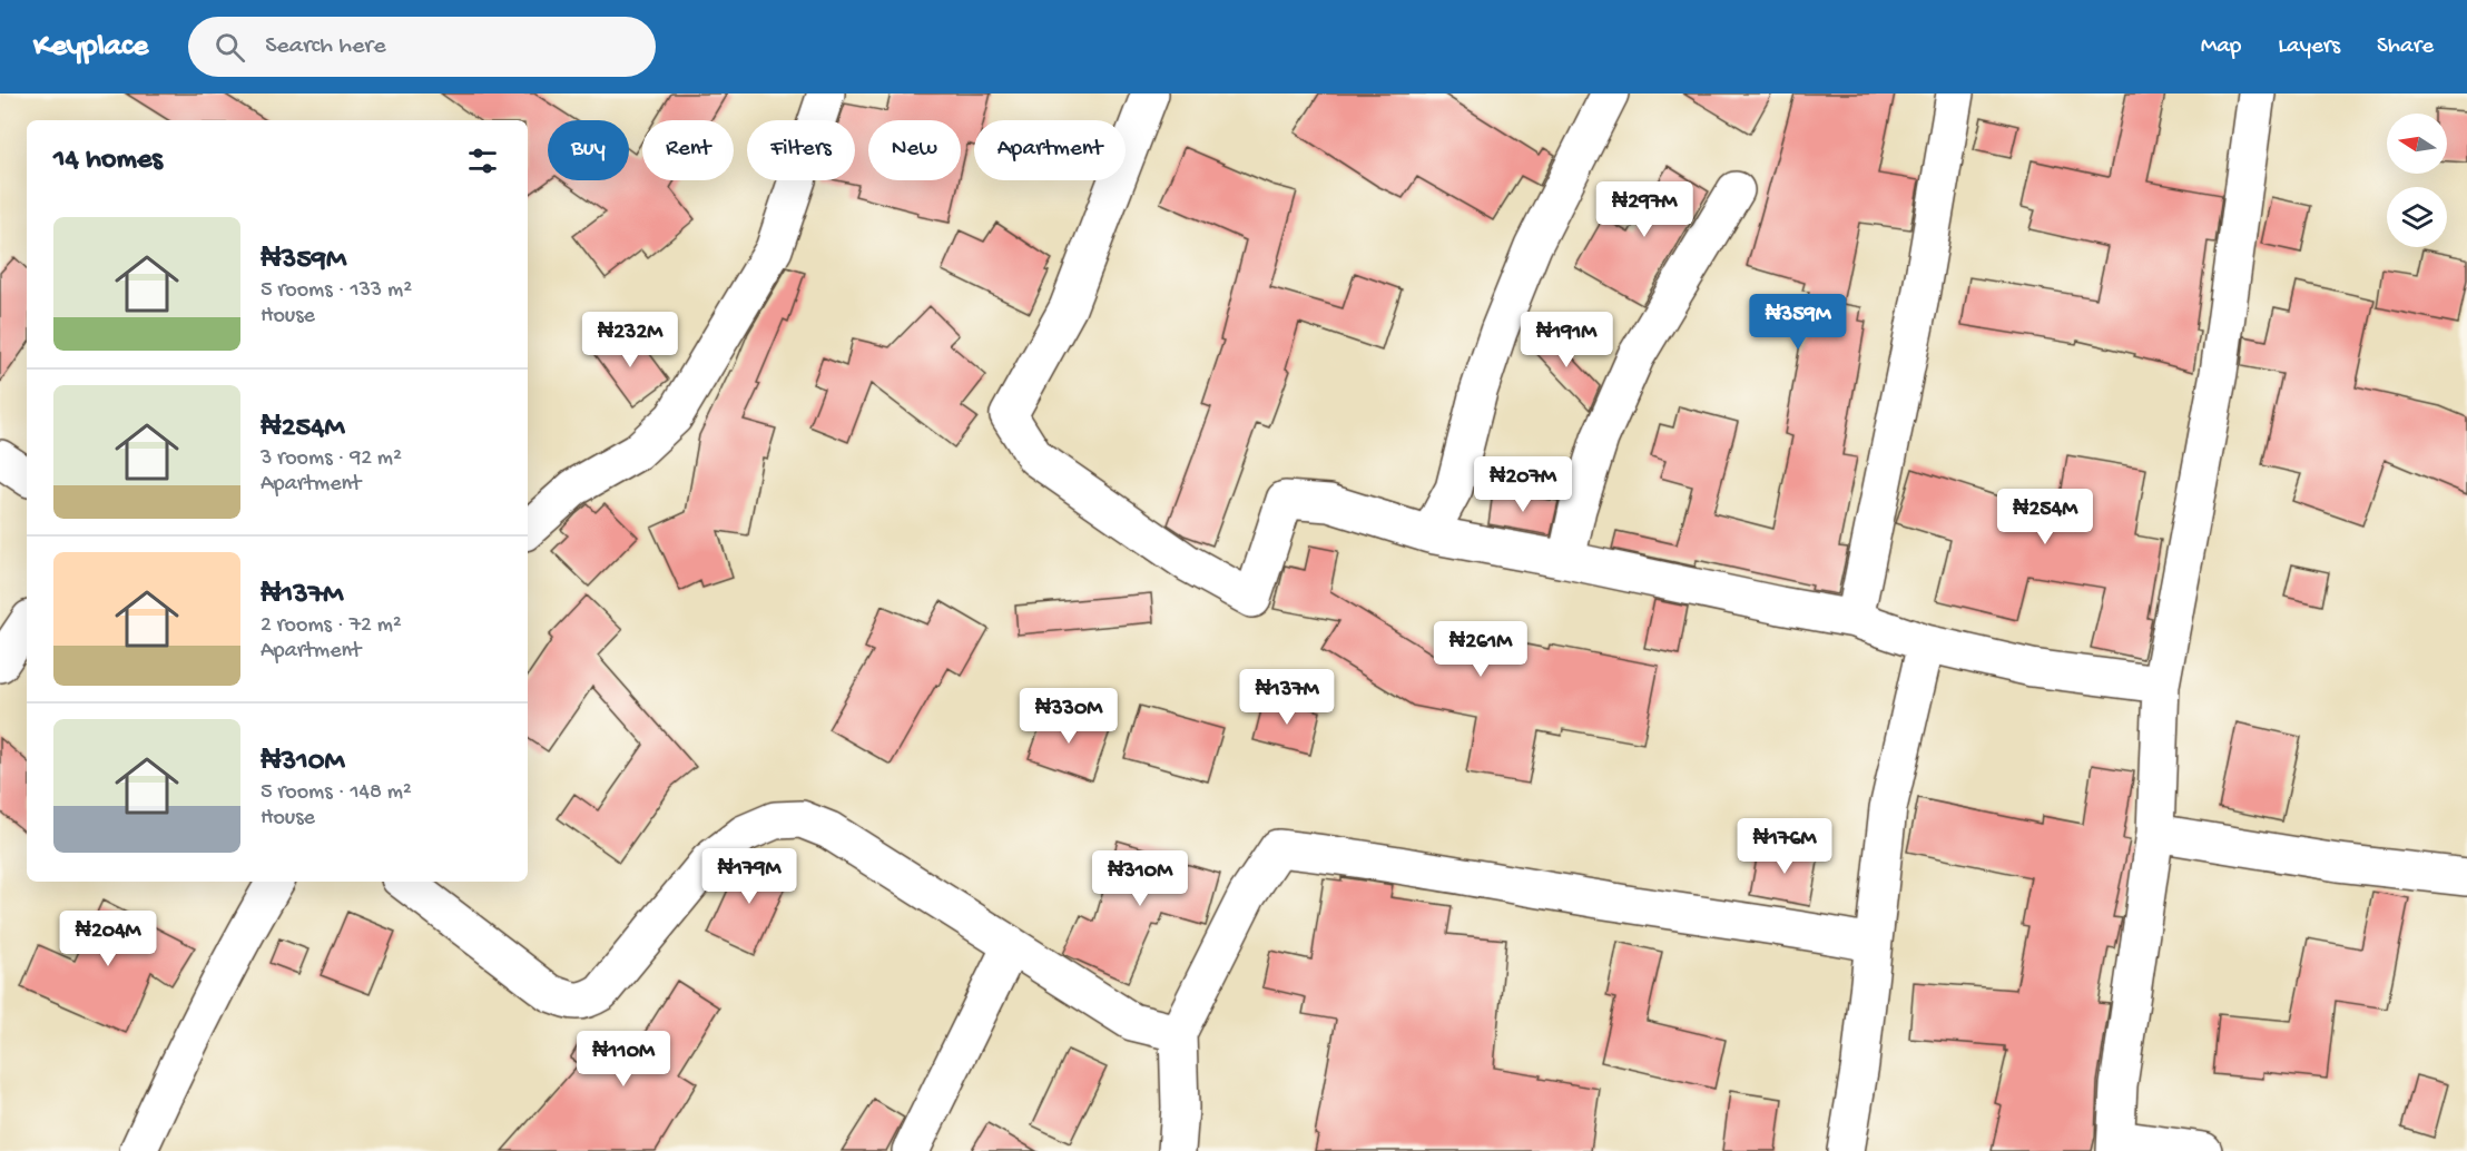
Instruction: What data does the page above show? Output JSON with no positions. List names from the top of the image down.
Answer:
{
  "north": "left",
  "page": {
    "header": "Keyplace",
    "search": "Search here",
    "nav": ["Map", "Layers", "Share"],
    "chip": [
      "Buy",
      "Rent",
      "Filters",
      "New",
      "Apartment"
    ],
    "heading": "14 homes",
    "price": [
      "₦297M",
      "₦359M",
      "₦232M",
      "₦191M",
      "₦207M",
      "₦254M",
      "₦261M",
      "₦137M",
      "₦330M",
      "₦176M",
      "₦179M",
      "₦310M",
      "₦204M",
      "₦110M"
    ],
    "list": [
      {
        "name": "₦359M",
        "note": "5 rooms · 133 m² · House"
      },
      {
        "name": "₦254M",
        "note": "3 rooms · 92 m² · Apartment"
      },
      {
        "name": "₦137M",
        "note": "2 rooms · 72 m² · Apartment"
      },
      {
        "name": "₦310M",
        "note": "5 rooms · 148 m² · House"
      }
    ]
  }
}
